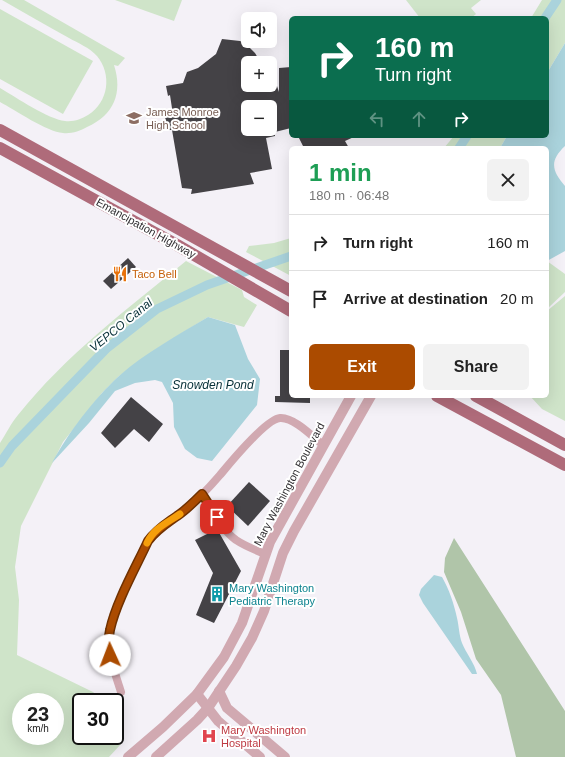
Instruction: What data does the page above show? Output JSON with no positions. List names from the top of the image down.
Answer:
{
  "streets": {
    "main road": ["Emancipation Highway"],
    "street": ["Mary Washington Boulevard"]
  },
  "water": ["VEPCO Canal", "Snowden Pond"],
  "places": {
    "school or university": ["James Monroe High School"],
    "restaurant": ["Taco Bell"],
    "building": ["Mary Washington Pediatric Therapy"],
    "hospital": ["Mary Washington Hospital"]
  },
  "page": {
    "map_buttons": ["+", "−"],
    "turn": ["160 m", "Turn right"],
    "heading": ["1 min", "180 m · 06:48"],
    "list": [
      {
        "name": "Turn right",
        "value": "160 m"
      },
      {
        "name": "Arrive at destination",
        "value": "20 m"
      }
    ],
    "buttons": ["Exit", "Share"],
    "speed": "23 km/h",
    "limit": "30"
  }
}
